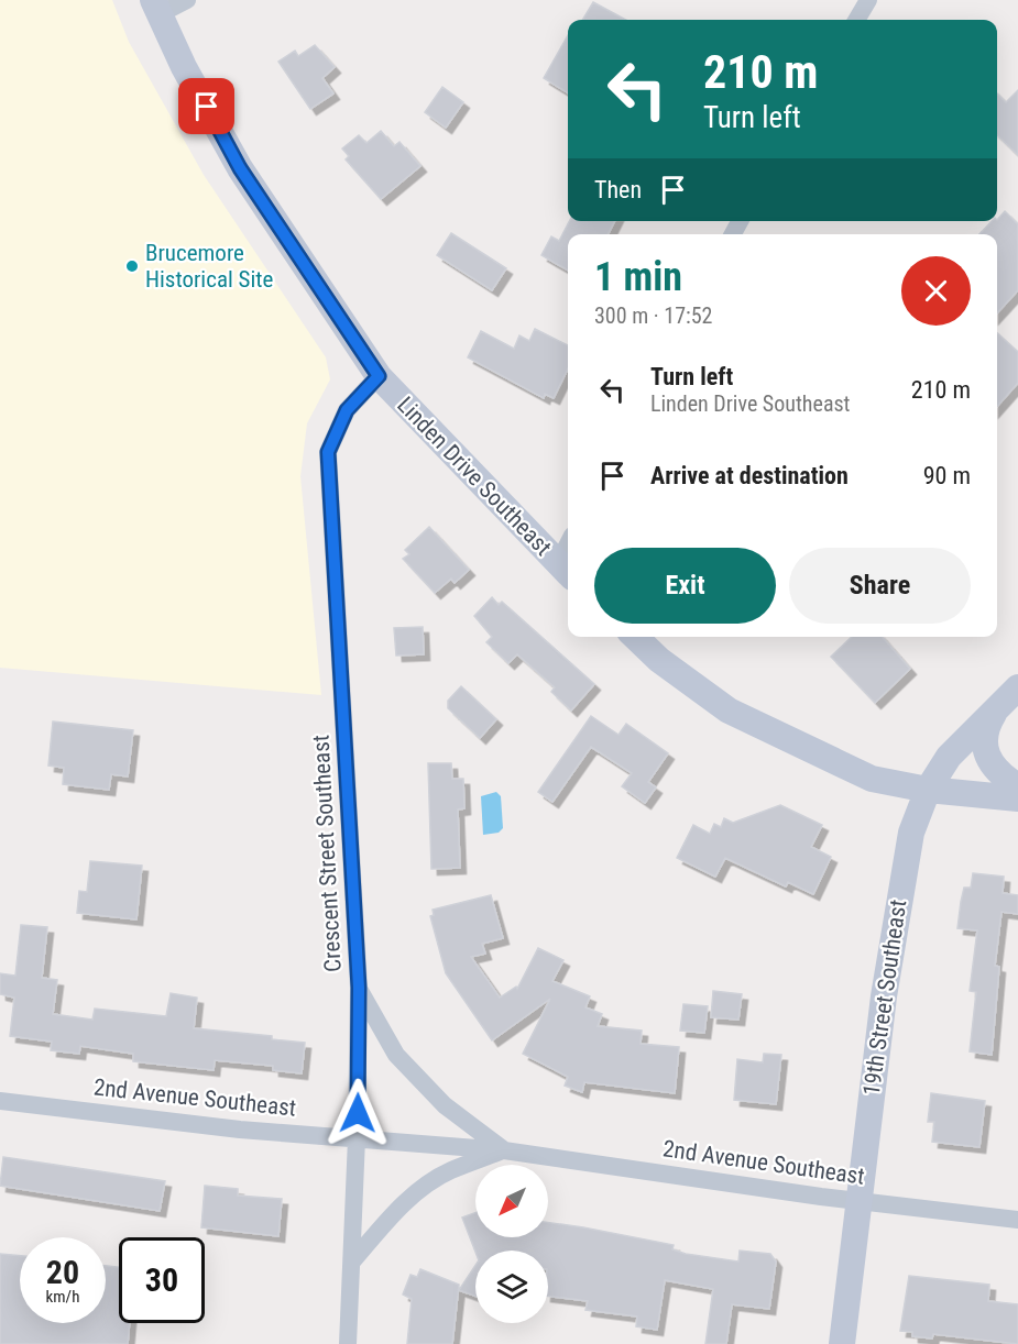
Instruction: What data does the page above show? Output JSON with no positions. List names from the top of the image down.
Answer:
{
  "streets": {
    "street": [
      "Linden Drive Southeast",
      "Crescent Street Southeast",
      "19th Street Southeast",
      "2nd Avenue Southeast"
    ]
  },
  "crossings": [
    ["Linden Drive Southeast", "Crescent Street Southeast"],
    ["Crescent Street Southeast", "2nd Avenue Southeast"],
    ["19th Street Southeast", "2nd Avenue Southeast"]
  ],
  "places": ["Brucemore Historical Site"],
  "north": "bottom left",
  "page": {
    "turn": ["210 m", "Turn left"],
    "then": "Then",
    "heading": ["1 min", "300 m · 17:52"],
    "list": [
      {
        "name": "Turn left",
        "note": "Linden Drive Southeast",
        "value": "210 m"
      },
      {
        "name": "Arrive at destination",
        "value": "90 m"
      }
    ],
    "buttons": ["Exit", "Share"],
    "speed": "20 km/h",
    "limit": "30"
  }
}
